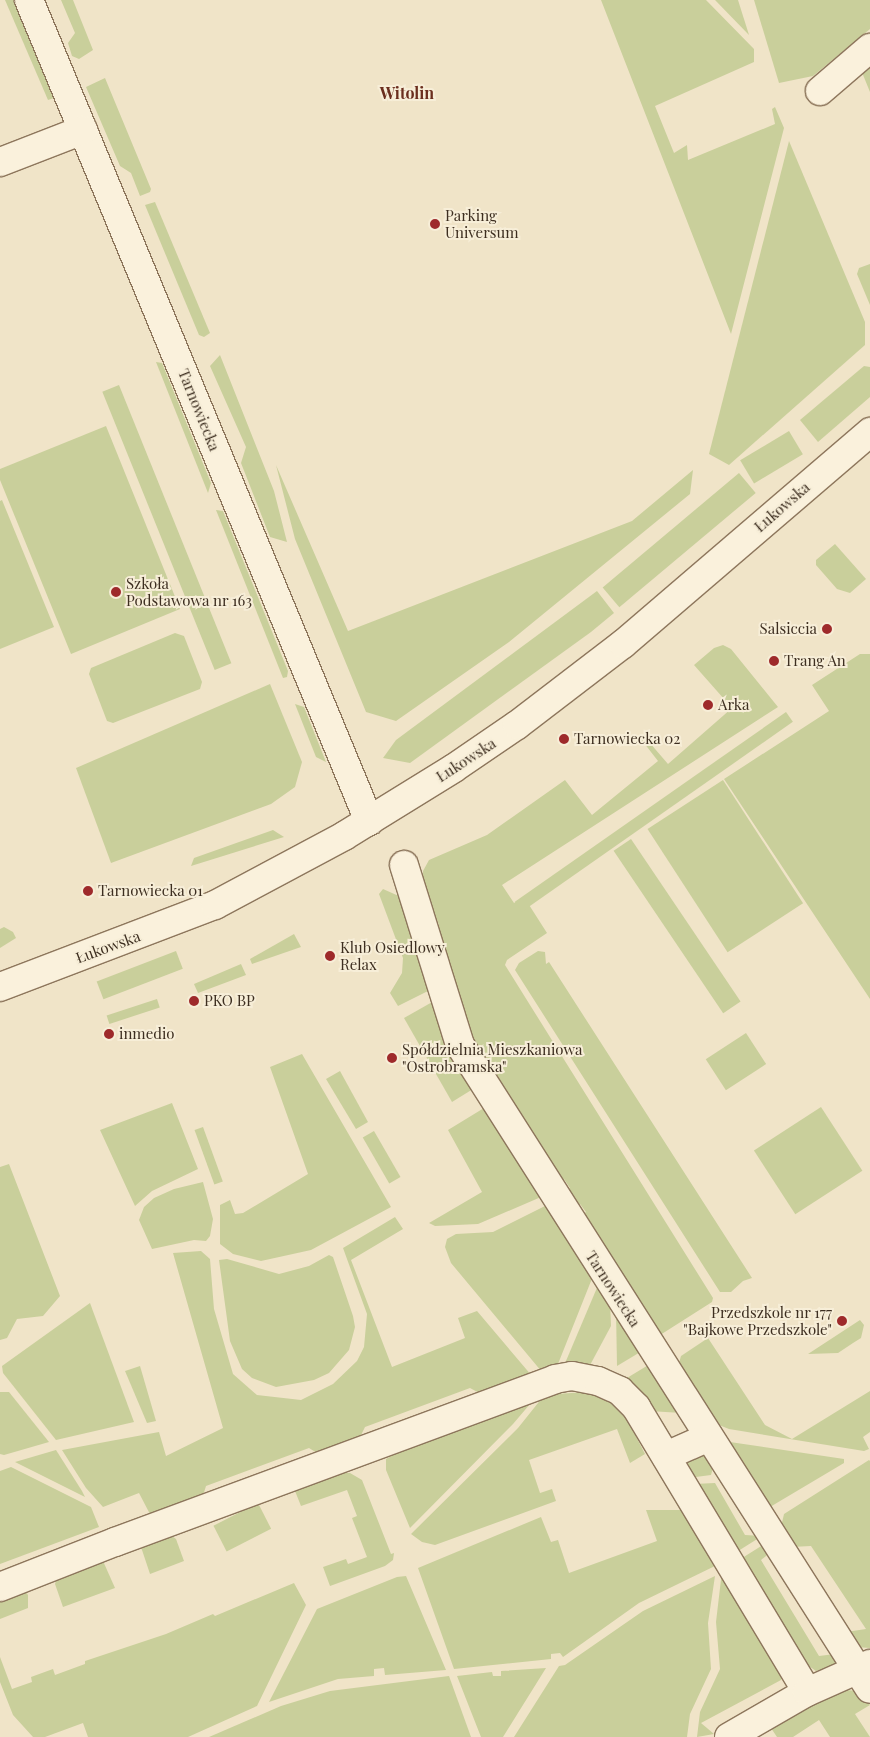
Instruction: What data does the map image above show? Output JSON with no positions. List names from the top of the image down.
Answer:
{
  "streets": {
    "street": ["Tarnowiecka", "Łukowska"]
  },
  "crossings": [
    ["Tarnowiecka", "Łukowska"]
  ],
  "districts": ["Witolin"],
  "places": [
    "Parking Universum",
    "Szkoła Podstawowa nr 163",
    "Salsiccia",
    "Trang An",
    "Arka",
    "Tarnowiecka 02",
    "Tarnowiecka 01",
    "Klub Osiedlowy Relax",
    "PKO BP",
    "inmedio",
    "Spółdzielnia Mieszkaniowa \"Ostrobramska\"",
    "Przedszkole nr 177 \"Bajkowe Przedszkole\""
  ]
}
